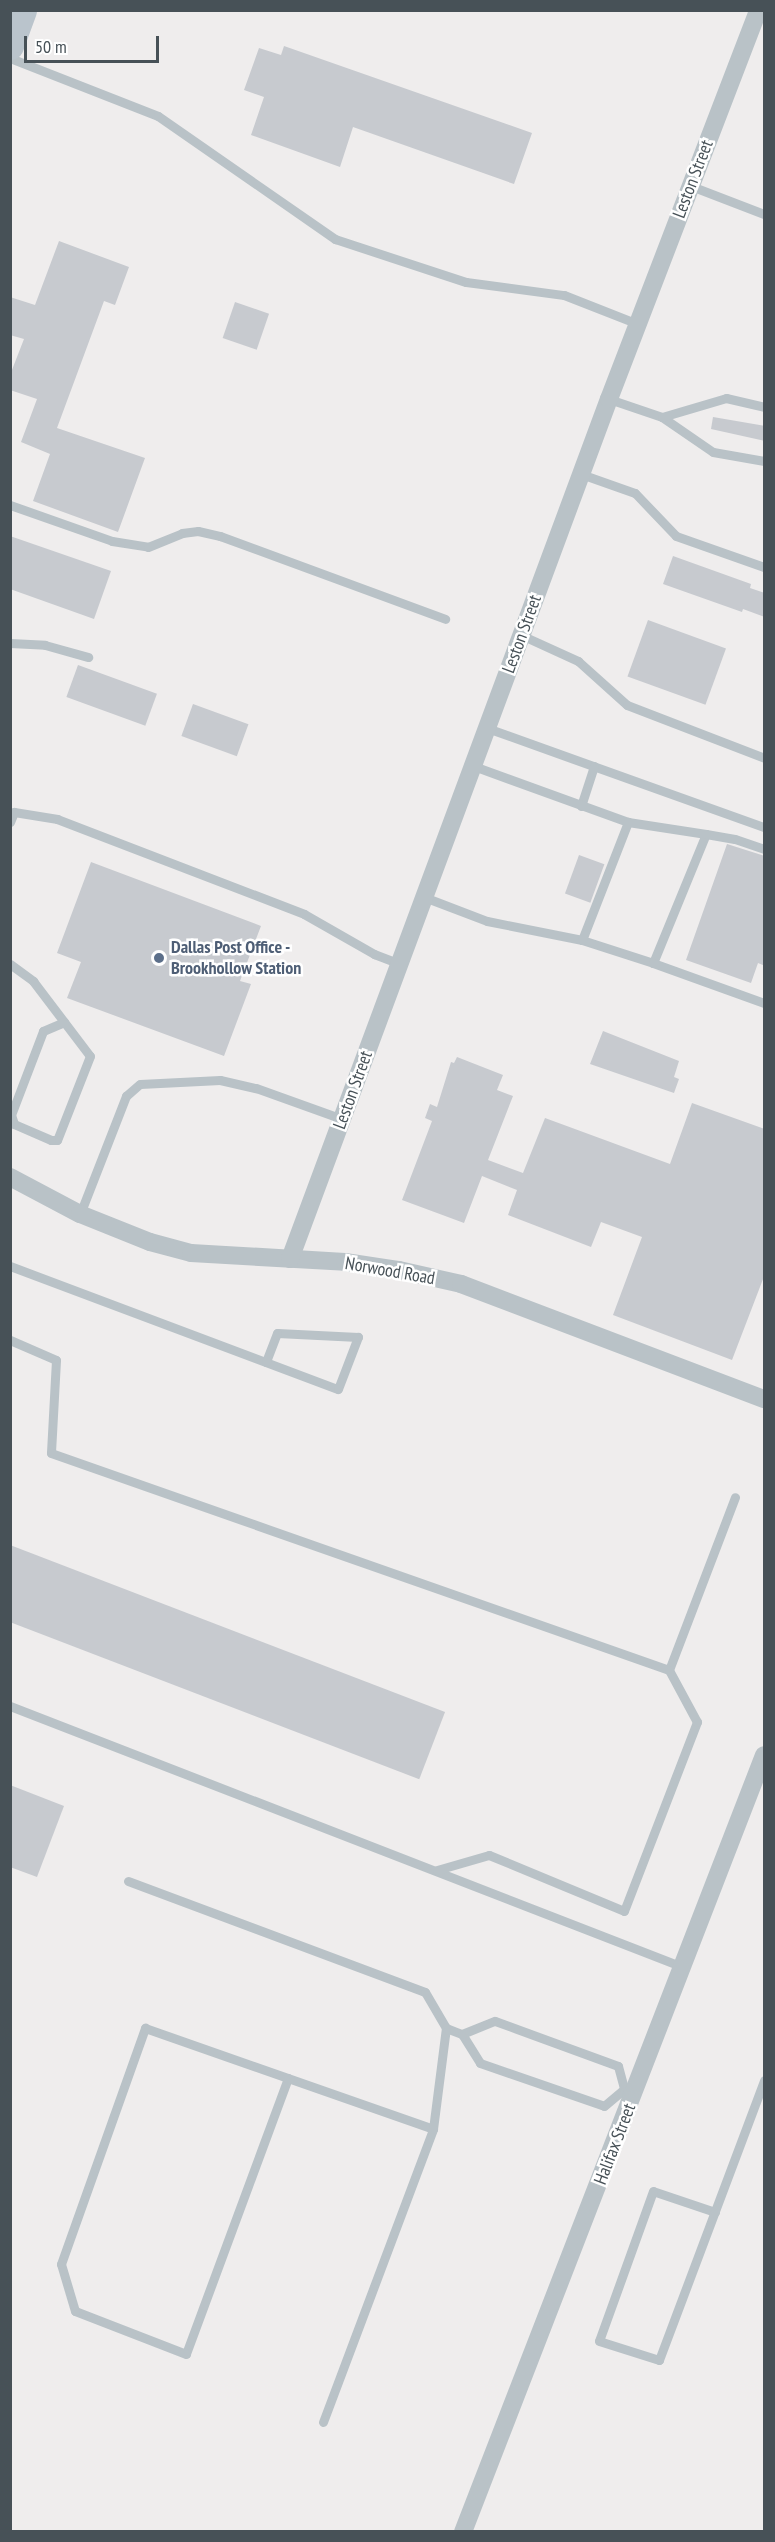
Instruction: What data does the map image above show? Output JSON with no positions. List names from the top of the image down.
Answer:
{
  "streets": {
    "street": ["Leston Street", "Norwood Road", "Halifax Street"]
  },
  "crossings": [
    ["Leston Street", "Norwood Road"]
  ],
  "places": ["Dallas Post Office - Brookhollow Station"],
  "scale_bar": "50 m"
}
